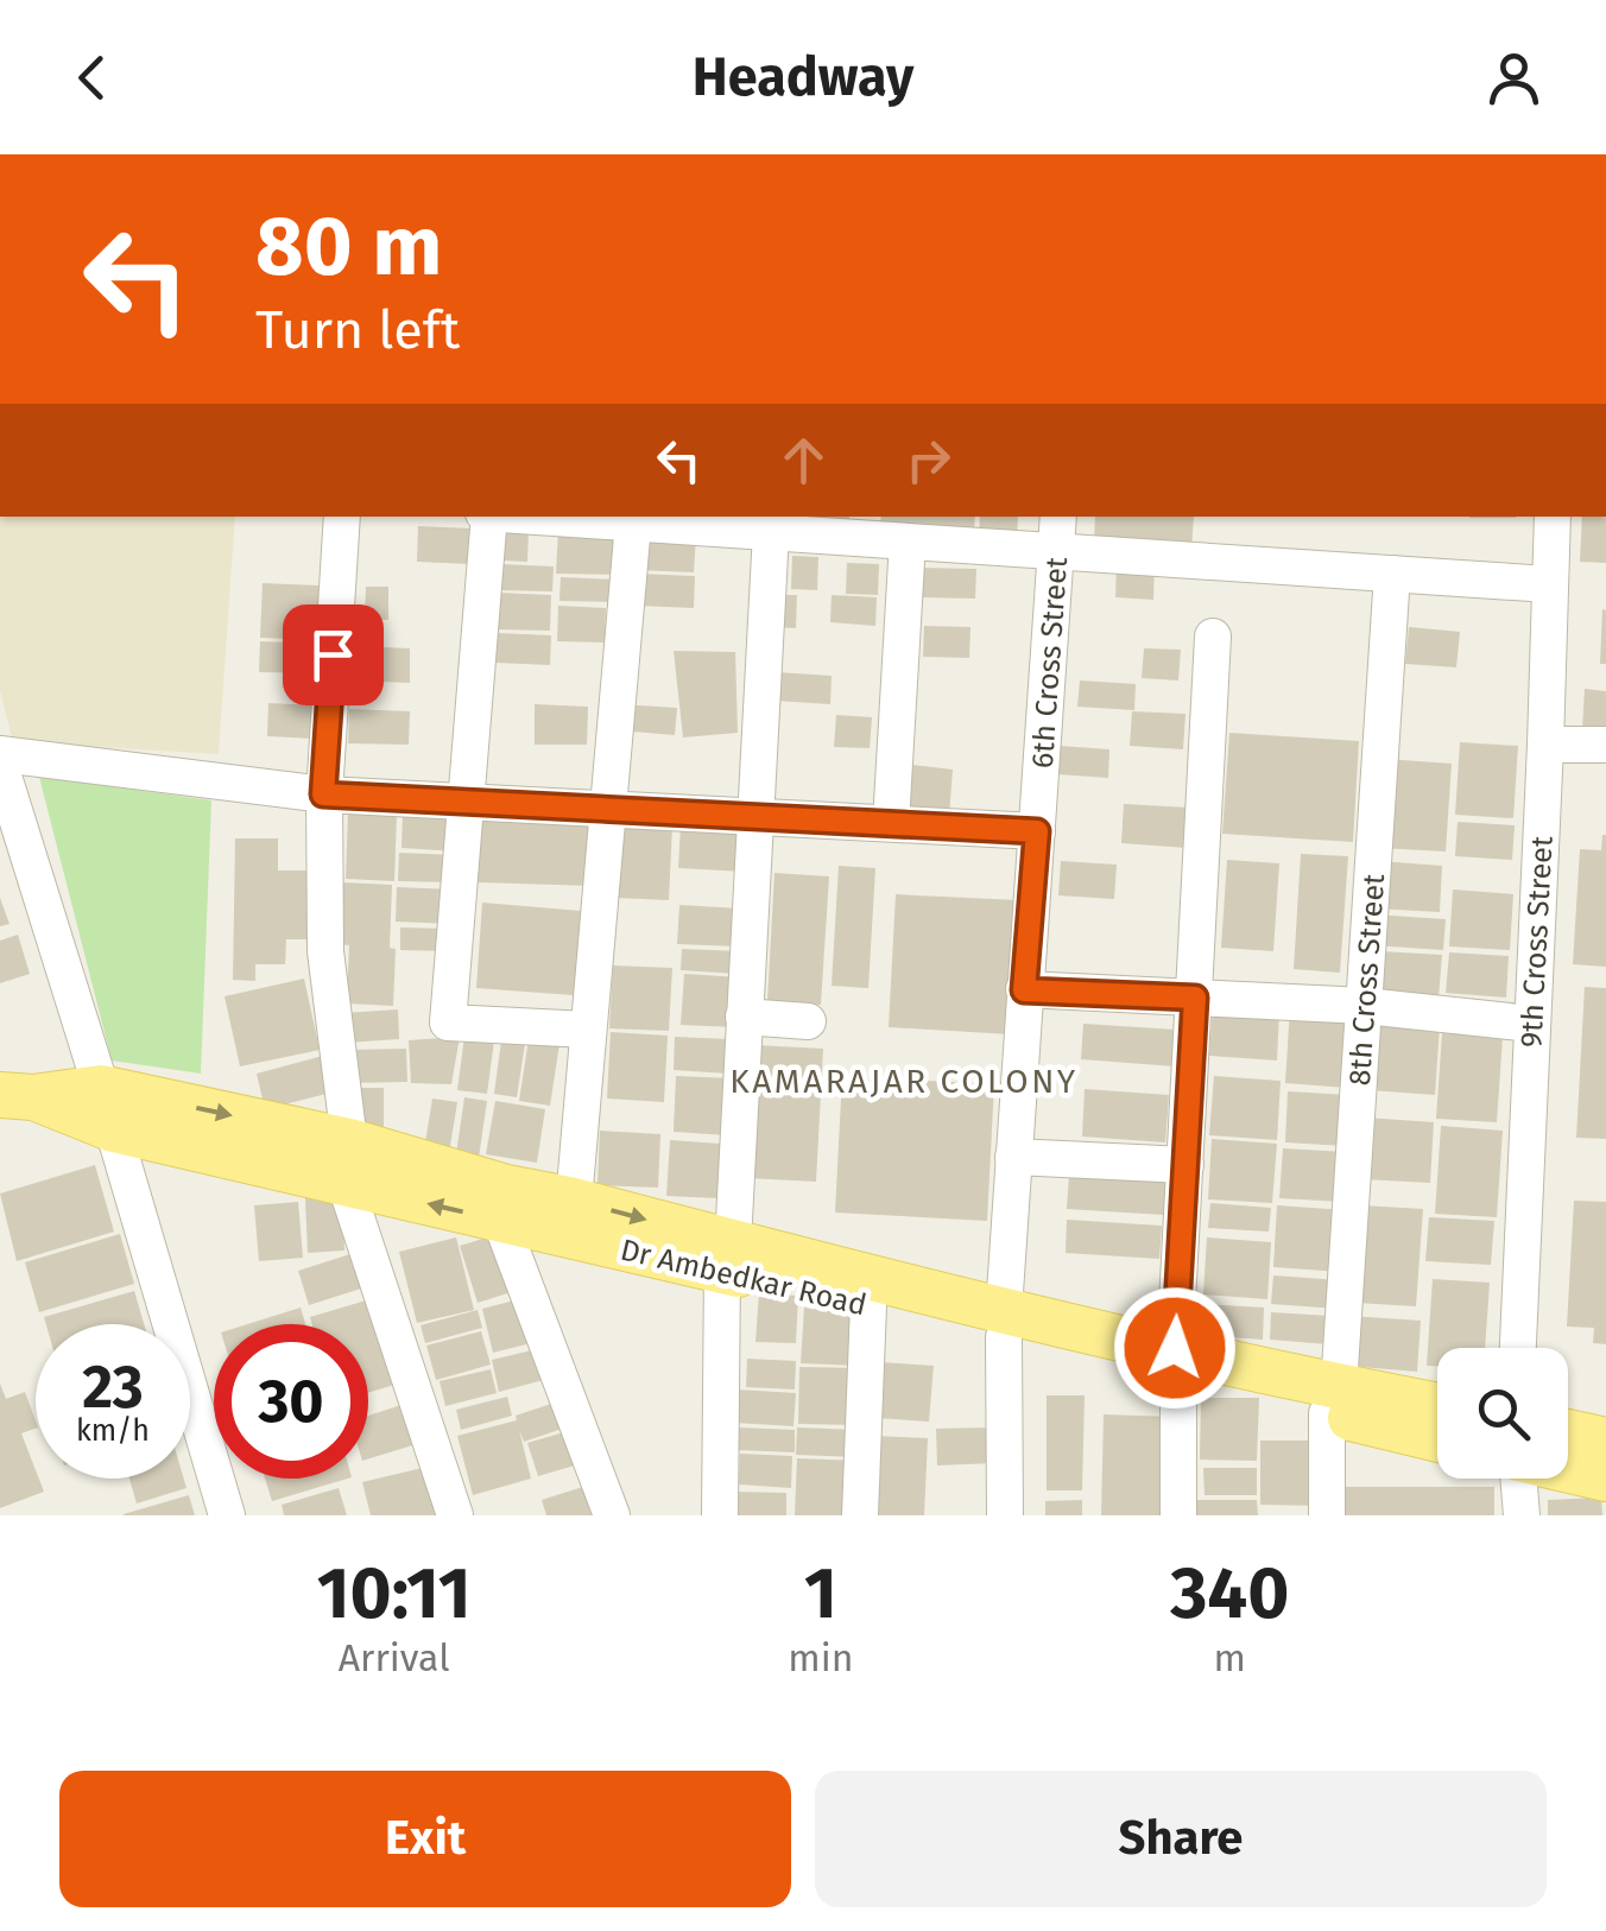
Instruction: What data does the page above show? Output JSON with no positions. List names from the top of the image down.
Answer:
{
  "streets": {
    "main road": ["Dr Ambedkar Road"],
    "street": ["6th Cross Street", "9th Cross Street", "8th Cross Street"]
  },
  "crossings": [
    ["6th Cross Street", "Dr Ambedkar Road"],
    ["8th Cross Street", "Dr Ambedkar Road"]
  ],
  "districts": ["KAMARAJAR COLONY"],
  "page": {
    "header": "Headway",
    "turn": ["80 m", "Turn left"],
    "speed": "23 km/h",
    "limit": "30",
    "eta": [
      "10:11",
      "Arrival",
      "1",
      "min",
      "340",
      "m"
    ],
    "buttons": ["Exit", "Share"]
  }
}
